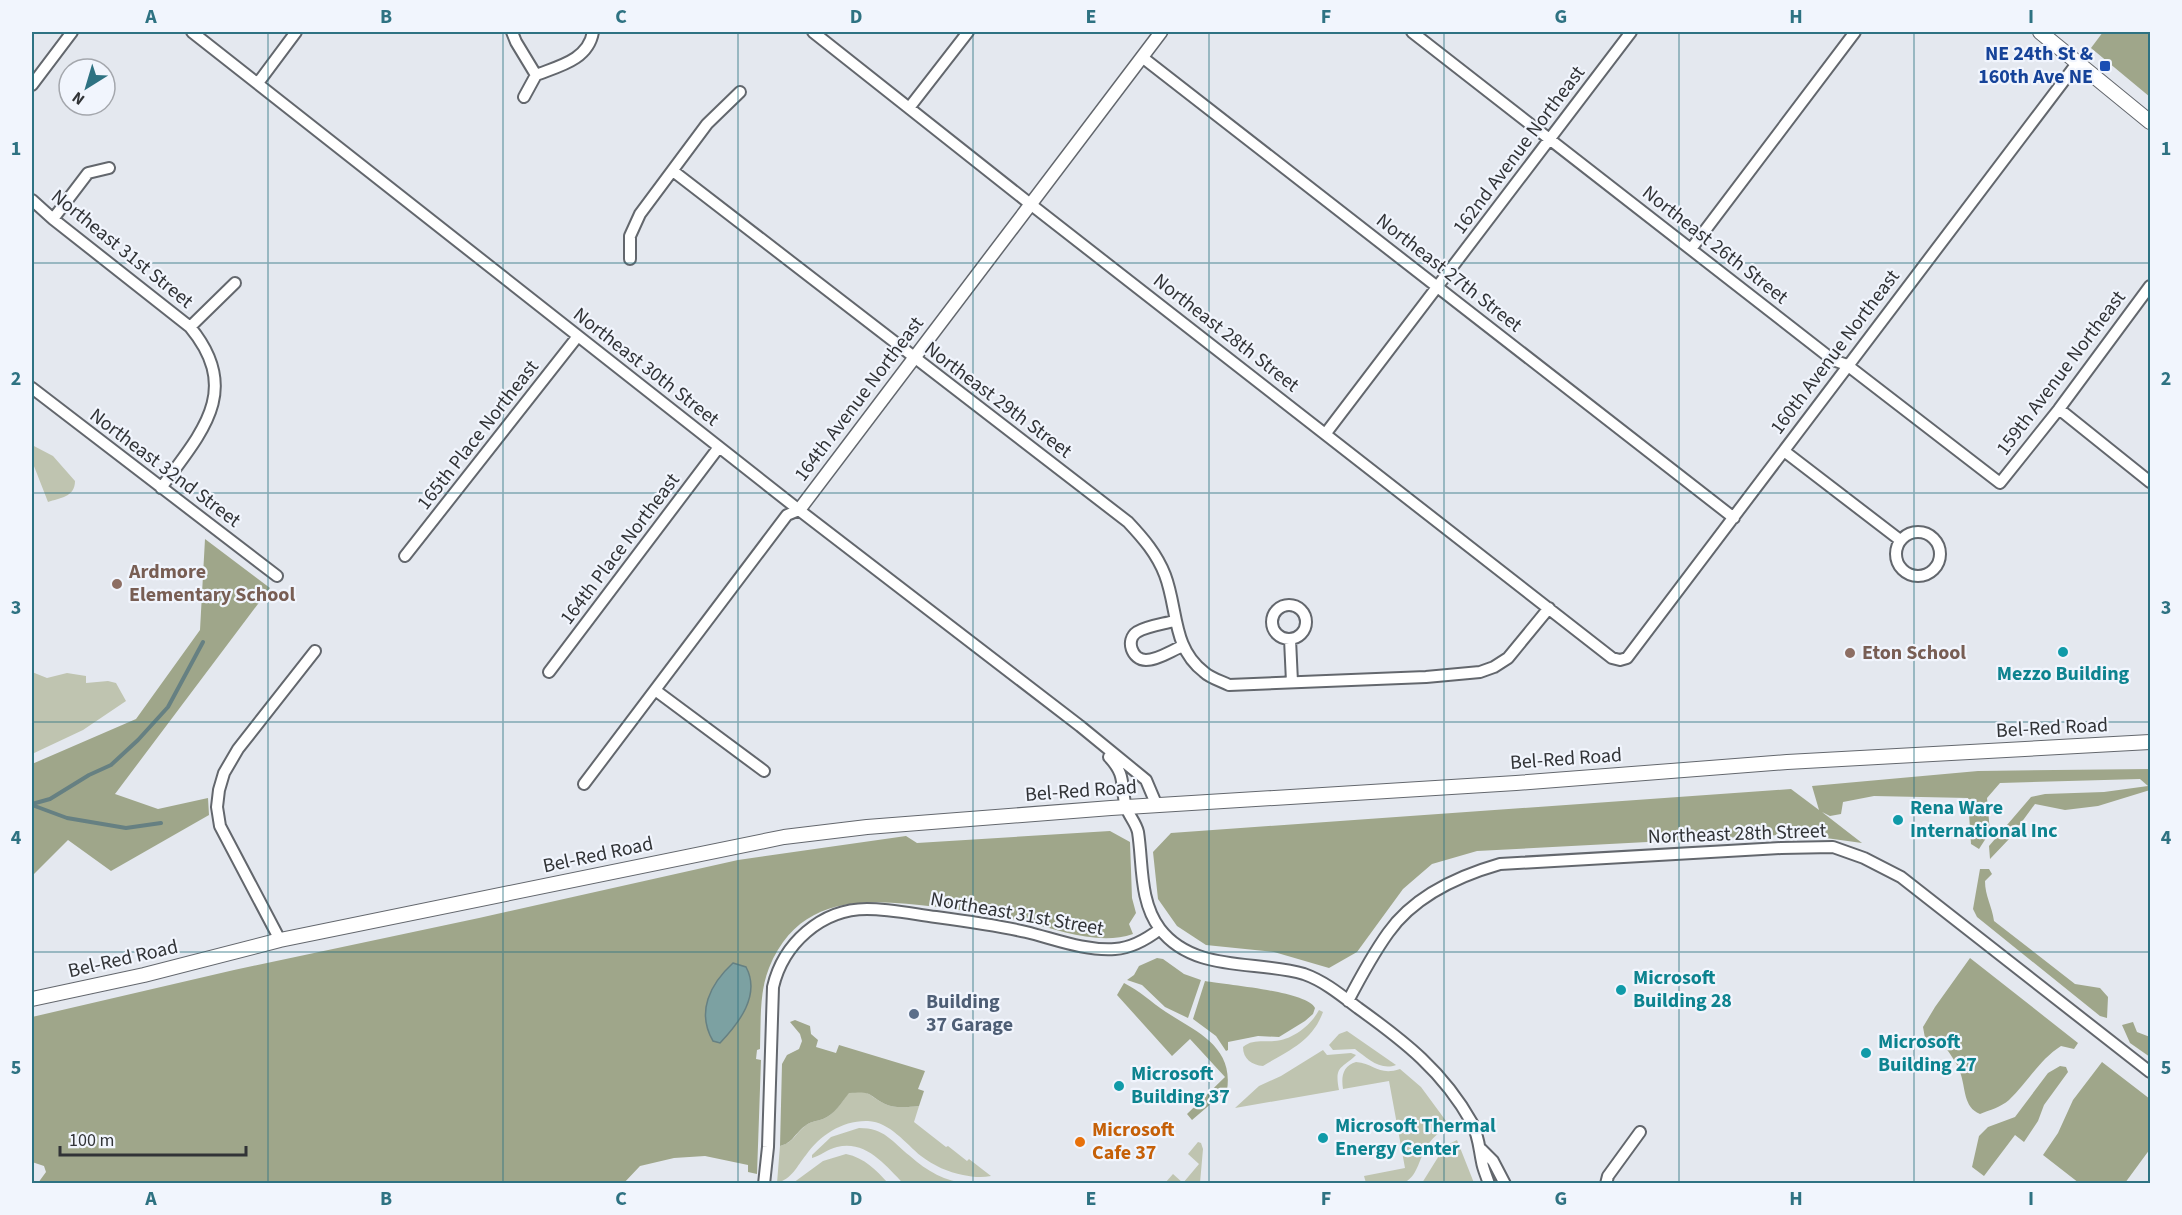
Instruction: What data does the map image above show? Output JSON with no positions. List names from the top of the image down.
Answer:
{
  "streets": {
    "main road": ["Bel-Red Road"],
    "street": [
      "162nd Avenue Northeast",
      "Northeast 26th Street",
      "Northeast 31st Street",
      "Northeast 27th Street",
      "Northeast 28th Street",
      "160th Avenue Northeast",
      "Northeast 30th Street",
      "159th Avenue Northeast",
      "164th Avenue Northeast",
      "Northeast 29th Street",
      "165th Place Northeast",
      "Northeast 32nd Street",
      "164th Place Northeast"
    ]
  },
  "crossings": [
    ["162nd Avenue Northeast", "Northeast 26th Street"],
    ["162nd Avenue Northeast", "Northeast 27th Street"],
    ["162nd Avenue Northeast", "Northeast 28th Street"],
    ["Northeast 26th Street", "160th Avenue Northeast"],
    ["Northeast 26th Street", "159th Avenue Northeast"],
    ["Northeast 31st Street", "Northeast 30th Street"],
    ["Northeast 31st Street", "Northeast 32nd Street"],
    ["Northeast 27th Street", "160th Avenue Northeast"],
    ["Northeast 27th Street", "164th Avenue Northeast"],
    ["Northeast 28th Street", "160th Avenue Northeast"],
    ["Northeast 28th Street", "164th Avenue Northeast"],
    ["Northeast 30th Street", "164th Avenue Northeast"],
    ["Northeast 30th Street", "165th Place Northeast"],
    ["Northeast 30th Street", "164th Place Northeast"],
    ["Northeast 30th Street", "Bel-Red Road"],
    ["164th Avenue Northeast", "Northeast 29th Street"]
  ],
  "places": {
    "transit": ["NE 24th St & 160th Ave NE"],
    "other": [
      "Ardmore Elementary School",
      "Mezzo Building",
      "Eton School",
      "Rena Ware International Inc",
      "Microsoft Building 28",
      "Building 37 Garage",
      "Microsoft Building 27",
      "Microsoft Building 37",
      "Microsoft Thermal Energy Center",
      "Microsoft Cafe 37"
    ]
  },
  "scale_bar": "100 m",
  "north": "bottom left",
  "grid": {
    "columns": [
      "A",
      "B",
      "C",
      "D",
      "E",
      "F",
      "G",
      "H",
      "I"
    ],
    "rows": [
      "1",
      "2",
      "3",
      "4",
      "5"
    ]
  }
}
